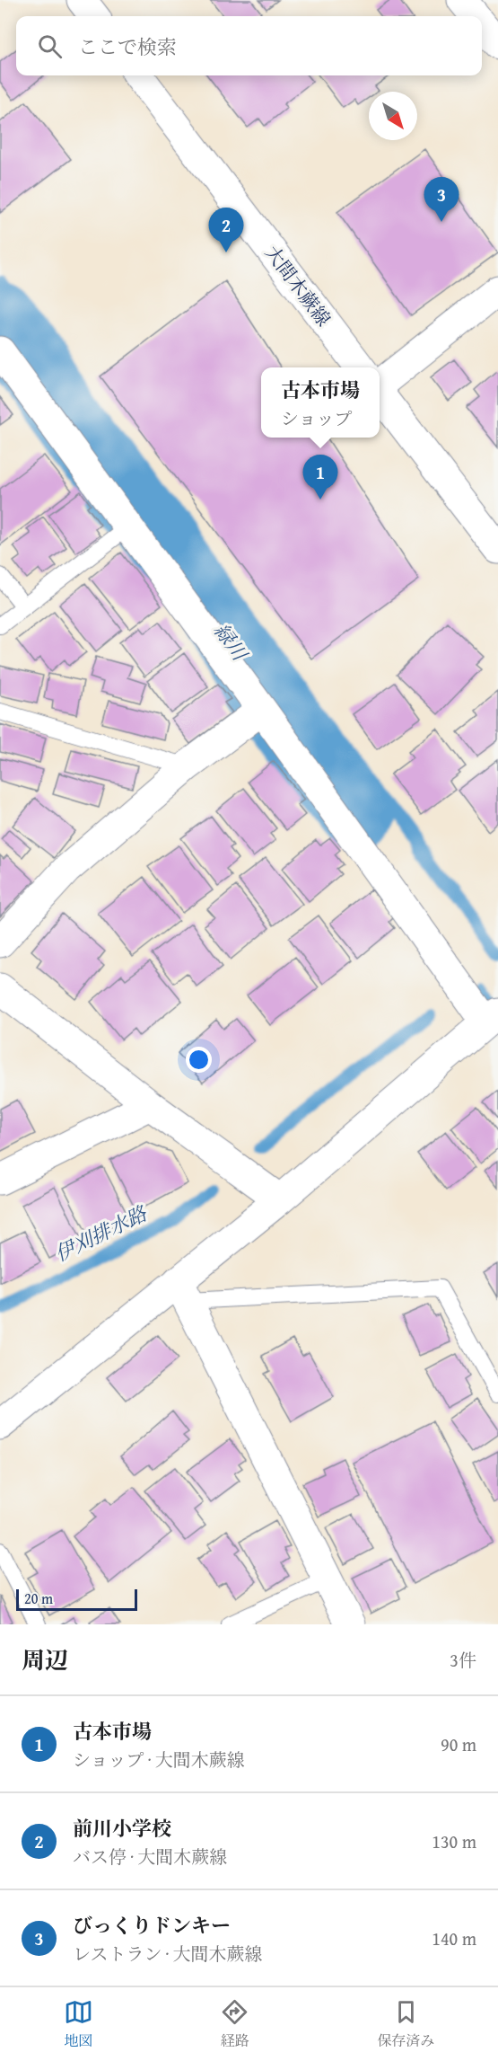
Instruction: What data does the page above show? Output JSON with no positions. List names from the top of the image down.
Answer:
{
  "streets": {
    "street": ["大間木蕨線"]
  },
  "water": ["緑川", "伊刈排水路"],
  "scale_bar": "20 m",
  "north": "bottom right",
  "page": {
    "search": "ここで検索",
    "pins": ["3", "2", "1"],
    "popup": ["古本市場", "ショップ"],
    "scale": "20 m",
    "heading": ["周辺", "3件"],
    "list": [
      {
        "mark": "1",
        "name": "古本市場",
        "note": "ショップ · 大間木蕨線",
        "value": "90 m"
      },
      {
        "mark": "2",
        "name": "前川小学校",
        "note": "バス停 · 大間木蕨線",
        "value": "130 m"
      },
      {
        "mark": "3",
        "name": "びっくりドンキー",
        "note": "レストラン · 大間木蕨線",
        "value": "140 m"
      }
    ],
    "nav": ["地図", "経路", "保存済み"]
  }
}
